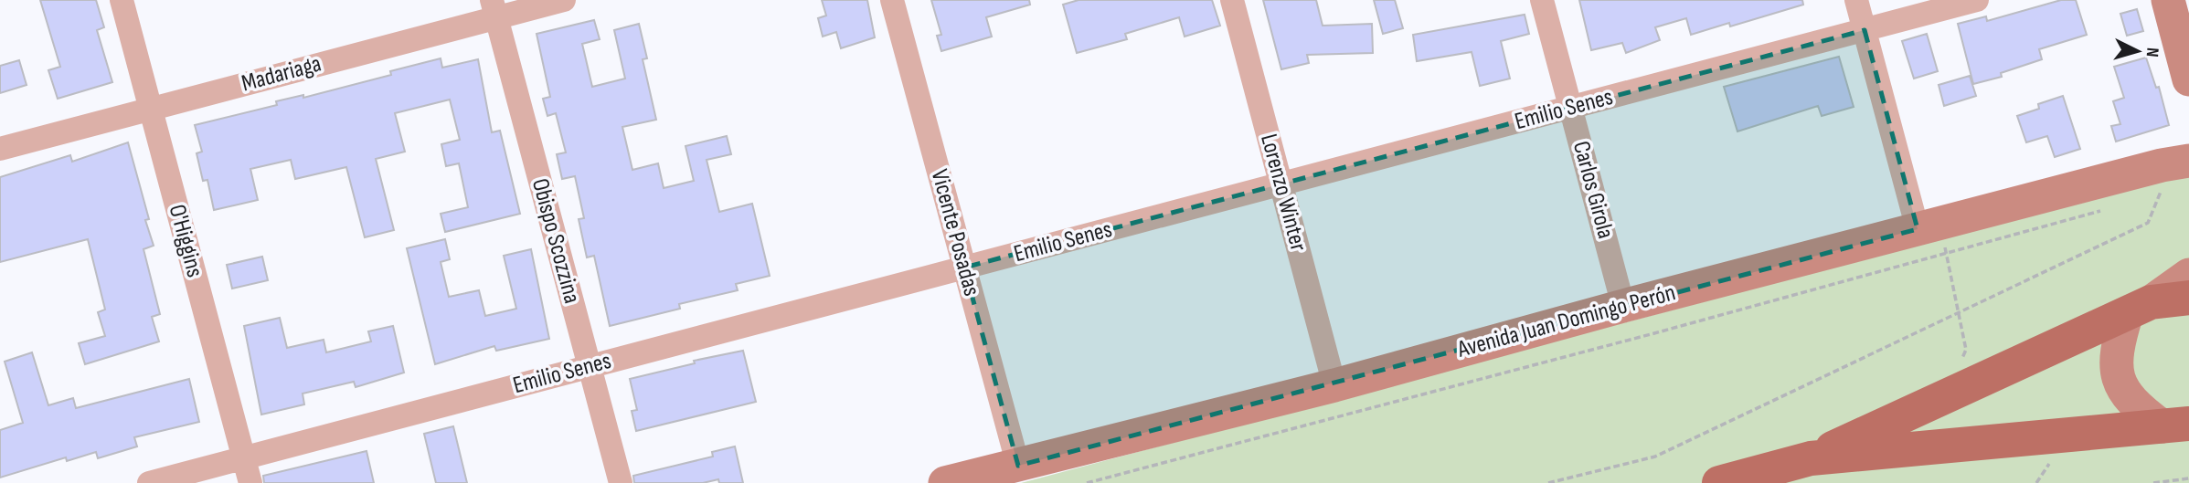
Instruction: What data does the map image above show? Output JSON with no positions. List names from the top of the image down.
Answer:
{
  "streets": {
    "main road": ["Avenida Juan Domingo Perón"],
    "street": [
      "Madariaga",
      "Emilio Senes",
      "Carlos Girola",
      "Lorenzo Winter",
      "Vicente Posadas",
      "O'Higgins",
      "Obispo Scozzina"
    ]
  },
  "crossings": [
    ["Madariaga", "O'Higgins"],
    ["Madariaga", "Obispo Scozzina"],
    ["Emilio Senes", "Carlos Girola"],
    ["Emilio Senes", "Lorenzo Winter"],
    ["Emilio Senes", "Vicente Posadas"],
    ["Emilio Senes", "O'Higgins"],
    ["Emilio Senes", "Obispo Scozzina"],
    ["Carlos Girola", "Avenida Juan Domingo Perón"],
    ["Lorenzo Winter", "Avenida Juan Domingo Perón"],
    ["Vicente Posadas", "Avenida Juan Domingo Perón"]
  ],
  "north": "right"
}
